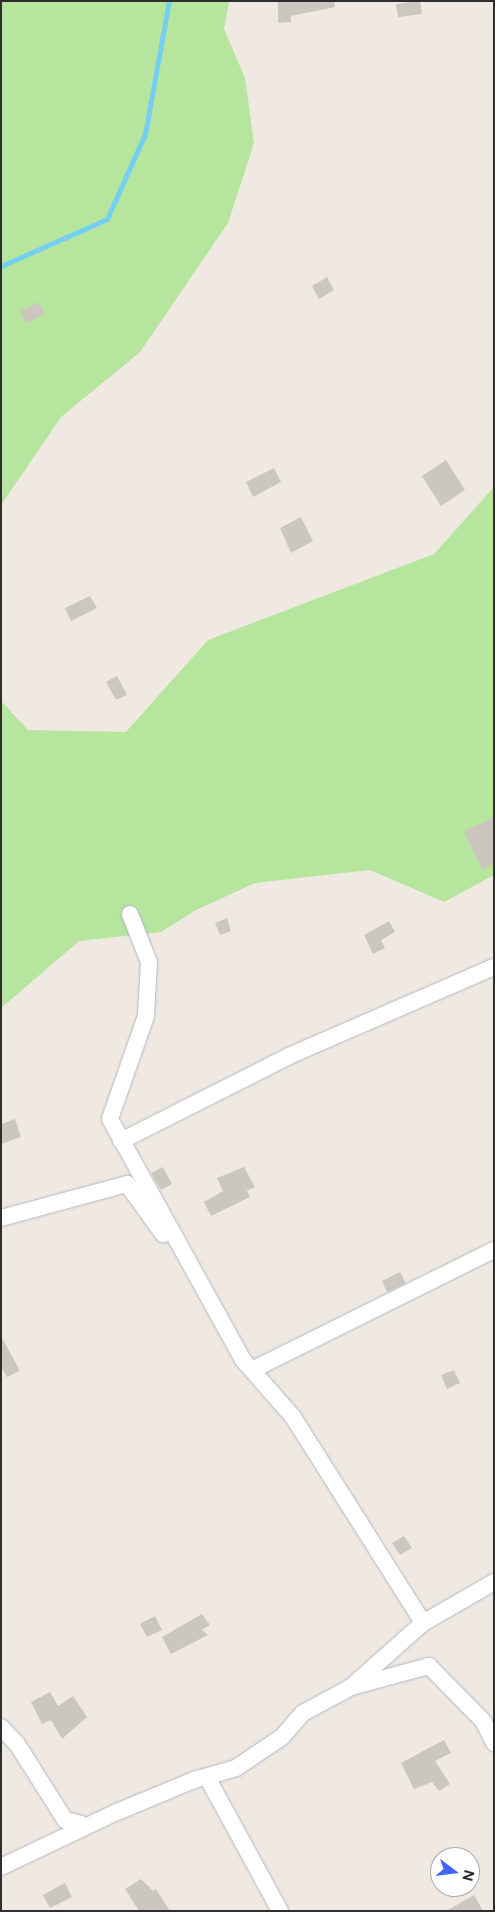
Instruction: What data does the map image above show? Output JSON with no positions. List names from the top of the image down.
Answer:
{
  "north": "right"
}
